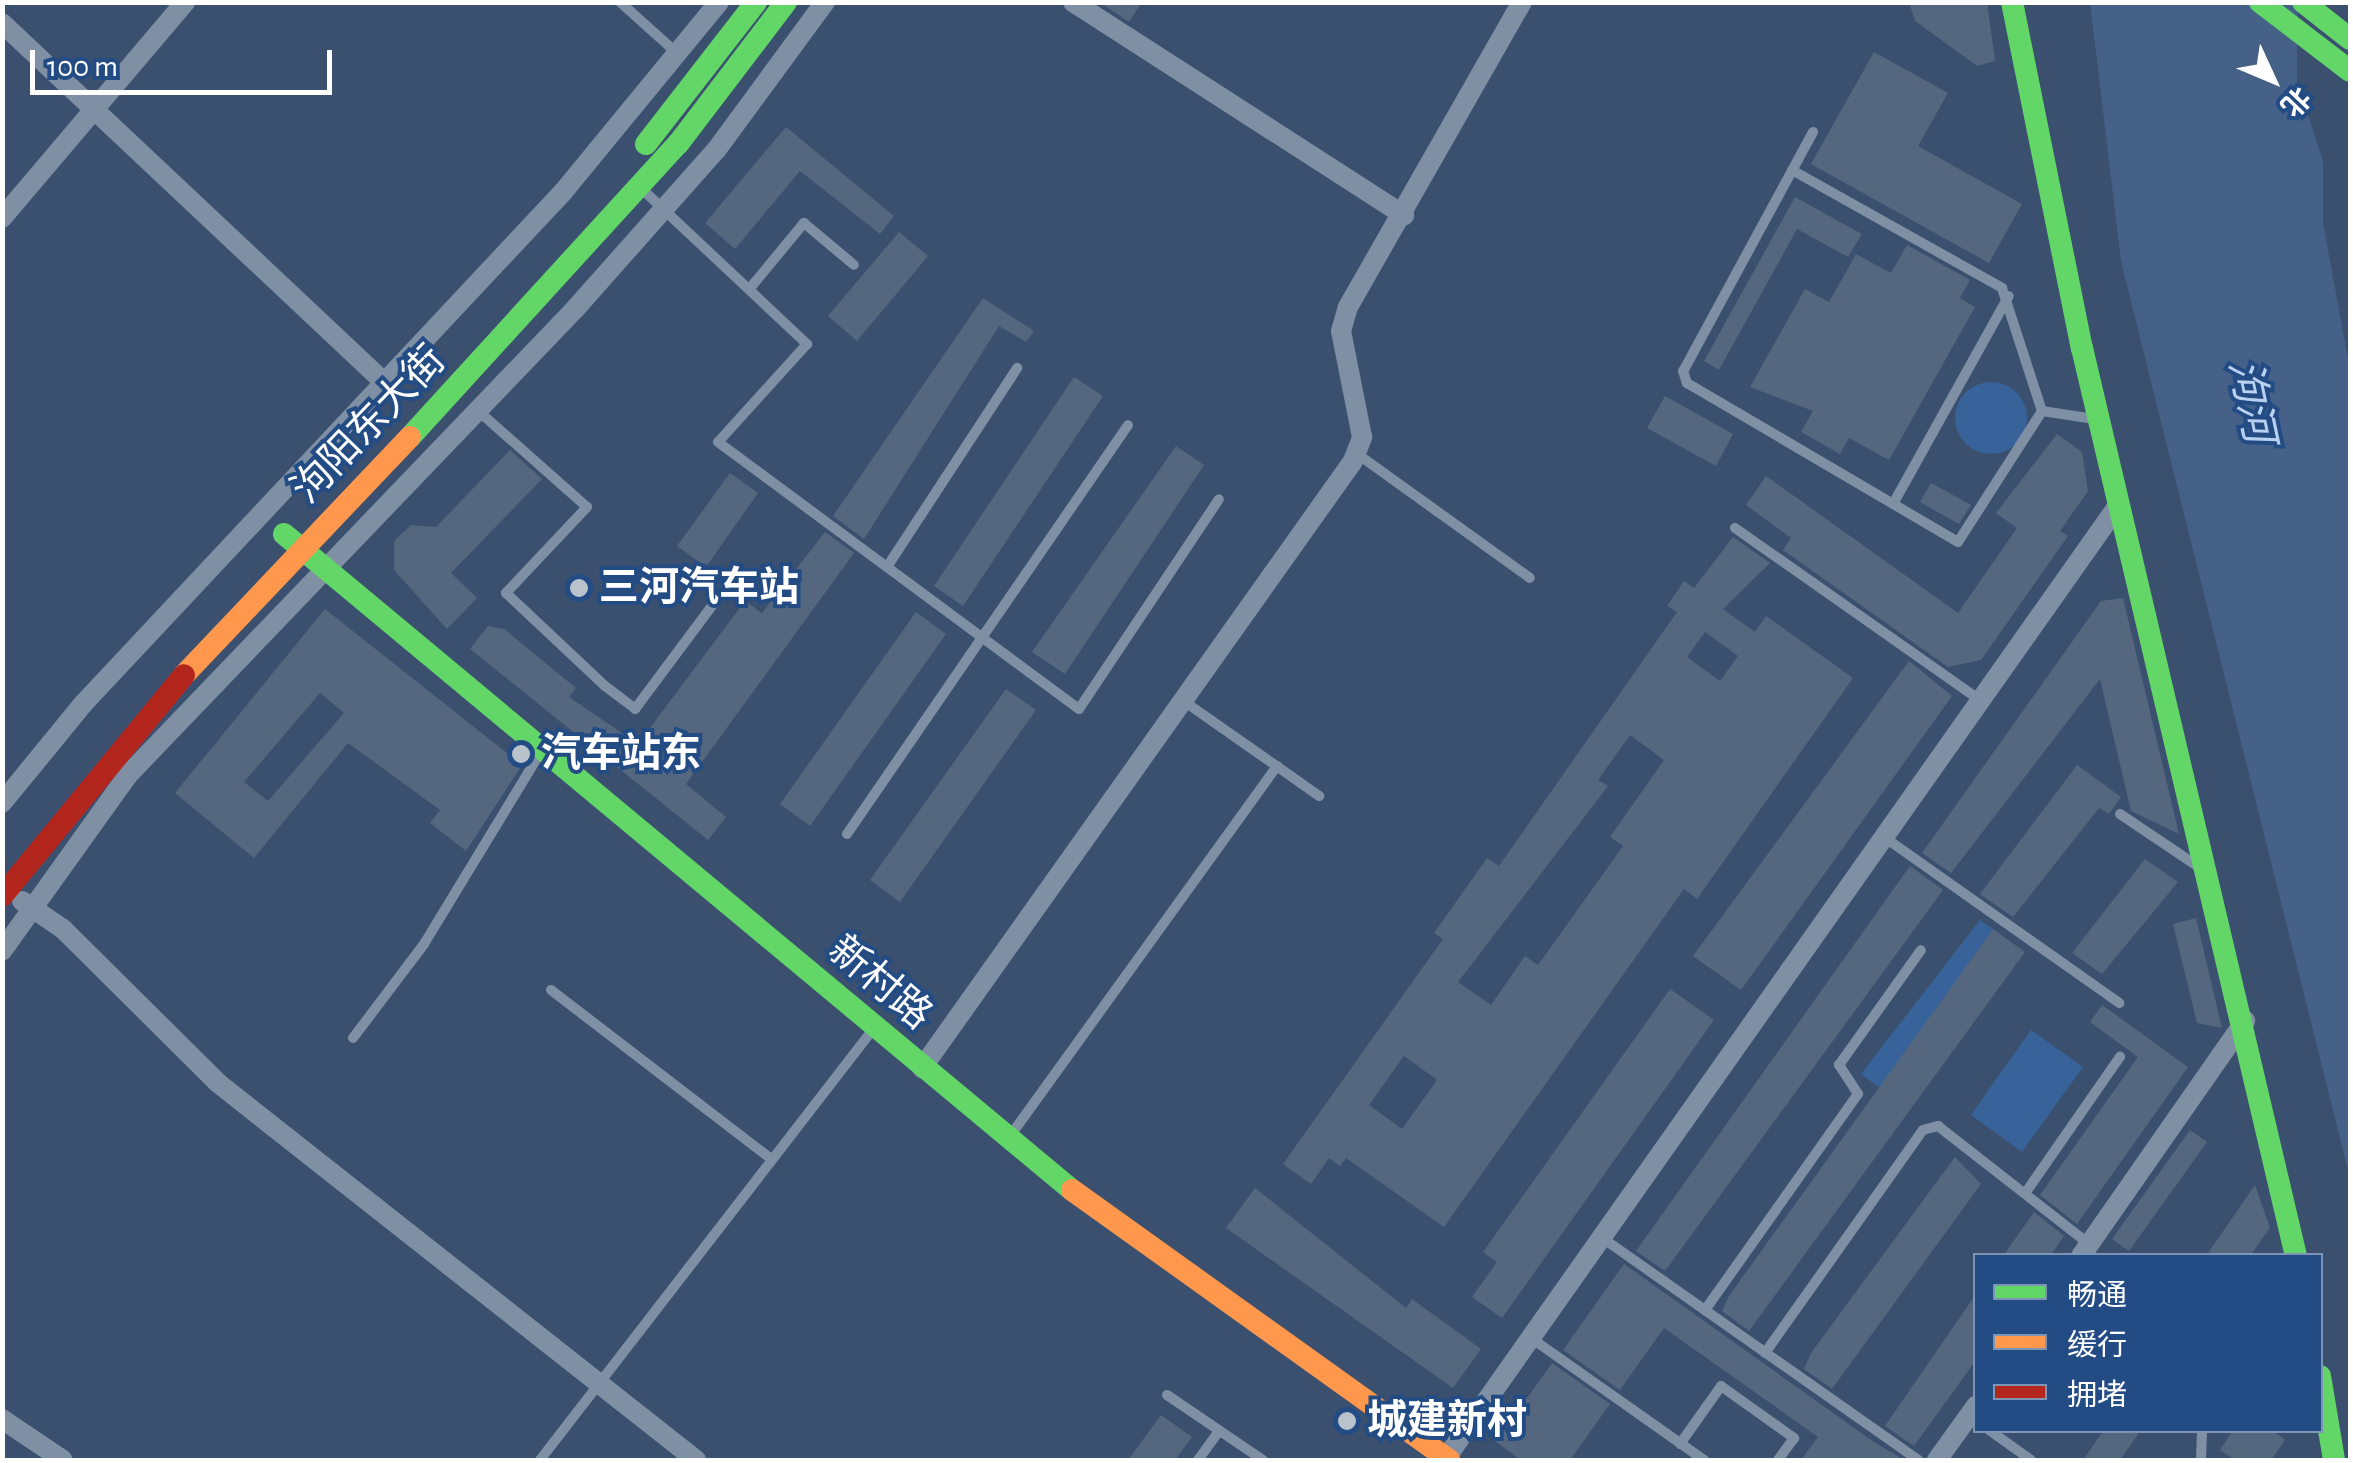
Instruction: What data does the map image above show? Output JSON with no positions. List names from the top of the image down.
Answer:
{
  "streets": {
    "main road": ["泃阳东大街", "新村路"]
  },
  "crossings": [
    ["泃阳东大街", "新村路"]
  ],
  "water": ["泃河"],
  "places": ["三河汽车站", "汽车站东", "城建新村"],
  "legend": ["畅通", "缓行", "拥堵"],
  "scale_bar": "100 m",
  "north": "bottom right"
}
